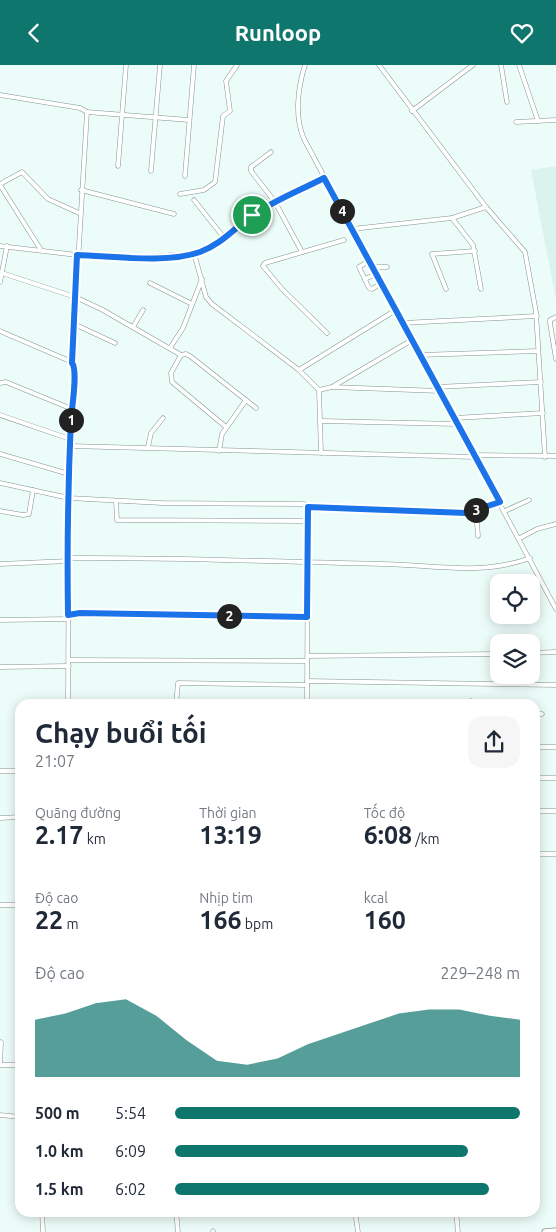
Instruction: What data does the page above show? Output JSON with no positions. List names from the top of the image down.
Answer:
{
  "page": {
    "header": "Runloop",
    "pins": [
      "4",
      "1",
      "3",
      "2"
    ],
    "heading": ["Chạy buổi tối", "21:07"],
    "stats": [
      ["Quãng đường", "2.17 km"],
      ["Thời gian", "13:19"],
      ["Tốc độ", "6:08 /km"],
      ["Độ cao", "22 m"],
      ["Nhịp tim", "166 bpm"],
      ["kcal", "160"]
    ],
    "chart": ["Độ cao", "229–248 m"],
    "list": [
      {
        "name": "500 m",
        "note": "5:54"
      },
      {
        "name": "1.0 km",
        "note": "6:09"
      },
      {
        "name": "1.5 km",
        "note": "6:02"
      }
    ]
  }
}
